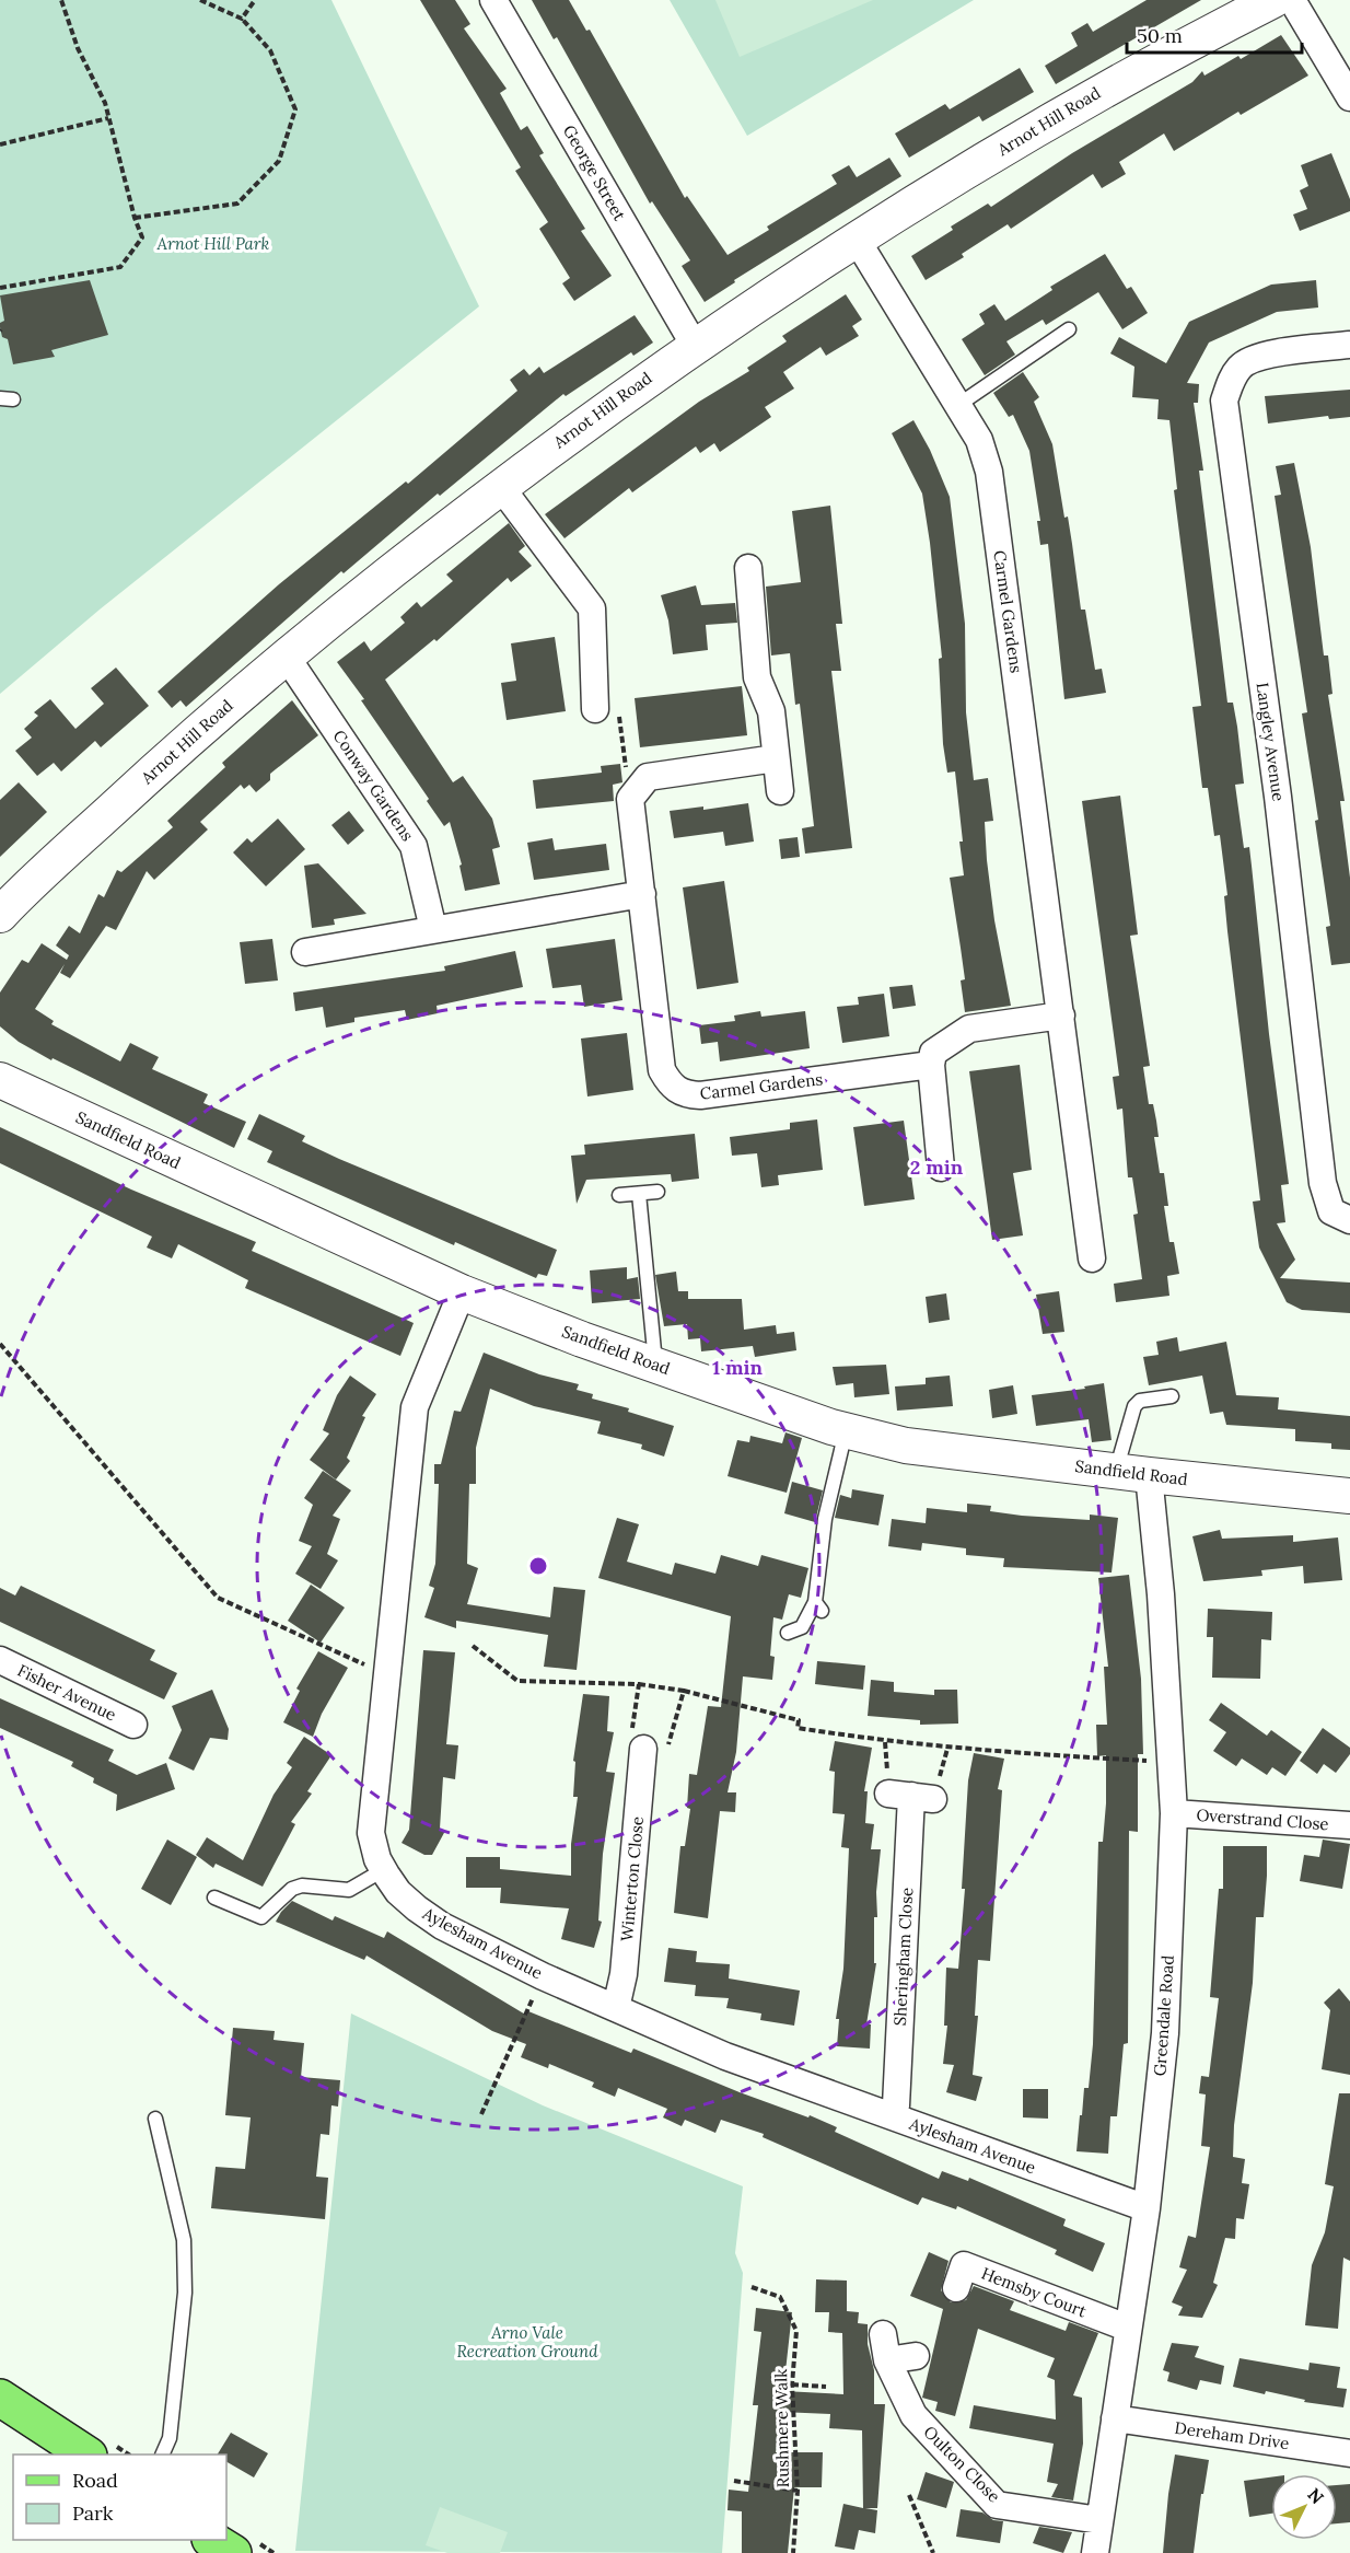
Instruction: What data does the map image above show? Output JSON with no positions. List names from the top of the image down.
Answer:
{
  "streets": {
    "street": [
      "Arnot Hill Road",
      "George Street",
      "Carmel Gardens",
      "Langley Avenue",
      "Conway Gardens",
      "Sandfield Road",
      "Fisher Avenue",
      "Overstrand Close",
      "Winterton Close",
      "Aylesham Avenue",
      "Sheringham Close",
      "Greendale Road",
      "Hemsby Court",
      "Dereham Drive",
      "Oulton Close"
    ],
    "path": ["Rushmere Walk"]
  },
  "crossings": [
    ["Arnot Hill Road", "George Street"],
    ["Arnot Hill Road", "Carmel Gardens"],
    ["Arnot Hill Road", "Conway Gardens"],
    ["Sandfield Road", "Aylesham Avenue"],
    ["Sandfield Road", "Greendale Road"],
    ["Overstrand Close", "Greendale Road"],
    ["Winterton Close", "Aylesham Avenue"],
    ["Aylesham Avenue", "Sheringham Close"],
    ["Aylesham Avenue", "Greendale Road"],
    ["Greendale Road", "Hemsby Court"],
    ["Greendale Road", "Dereham Drive"],
    ["Greendale Road", "Oulton Close"]
  ],
  "parks": ["Arnot Hill Park", "Arno Vale Recreation Ground"],
  "legend": ["Road", "Park"],
  "scale_bar": "50 m",
  "north": "top right",
  "rings": ["2 min", "1 min"]
}
